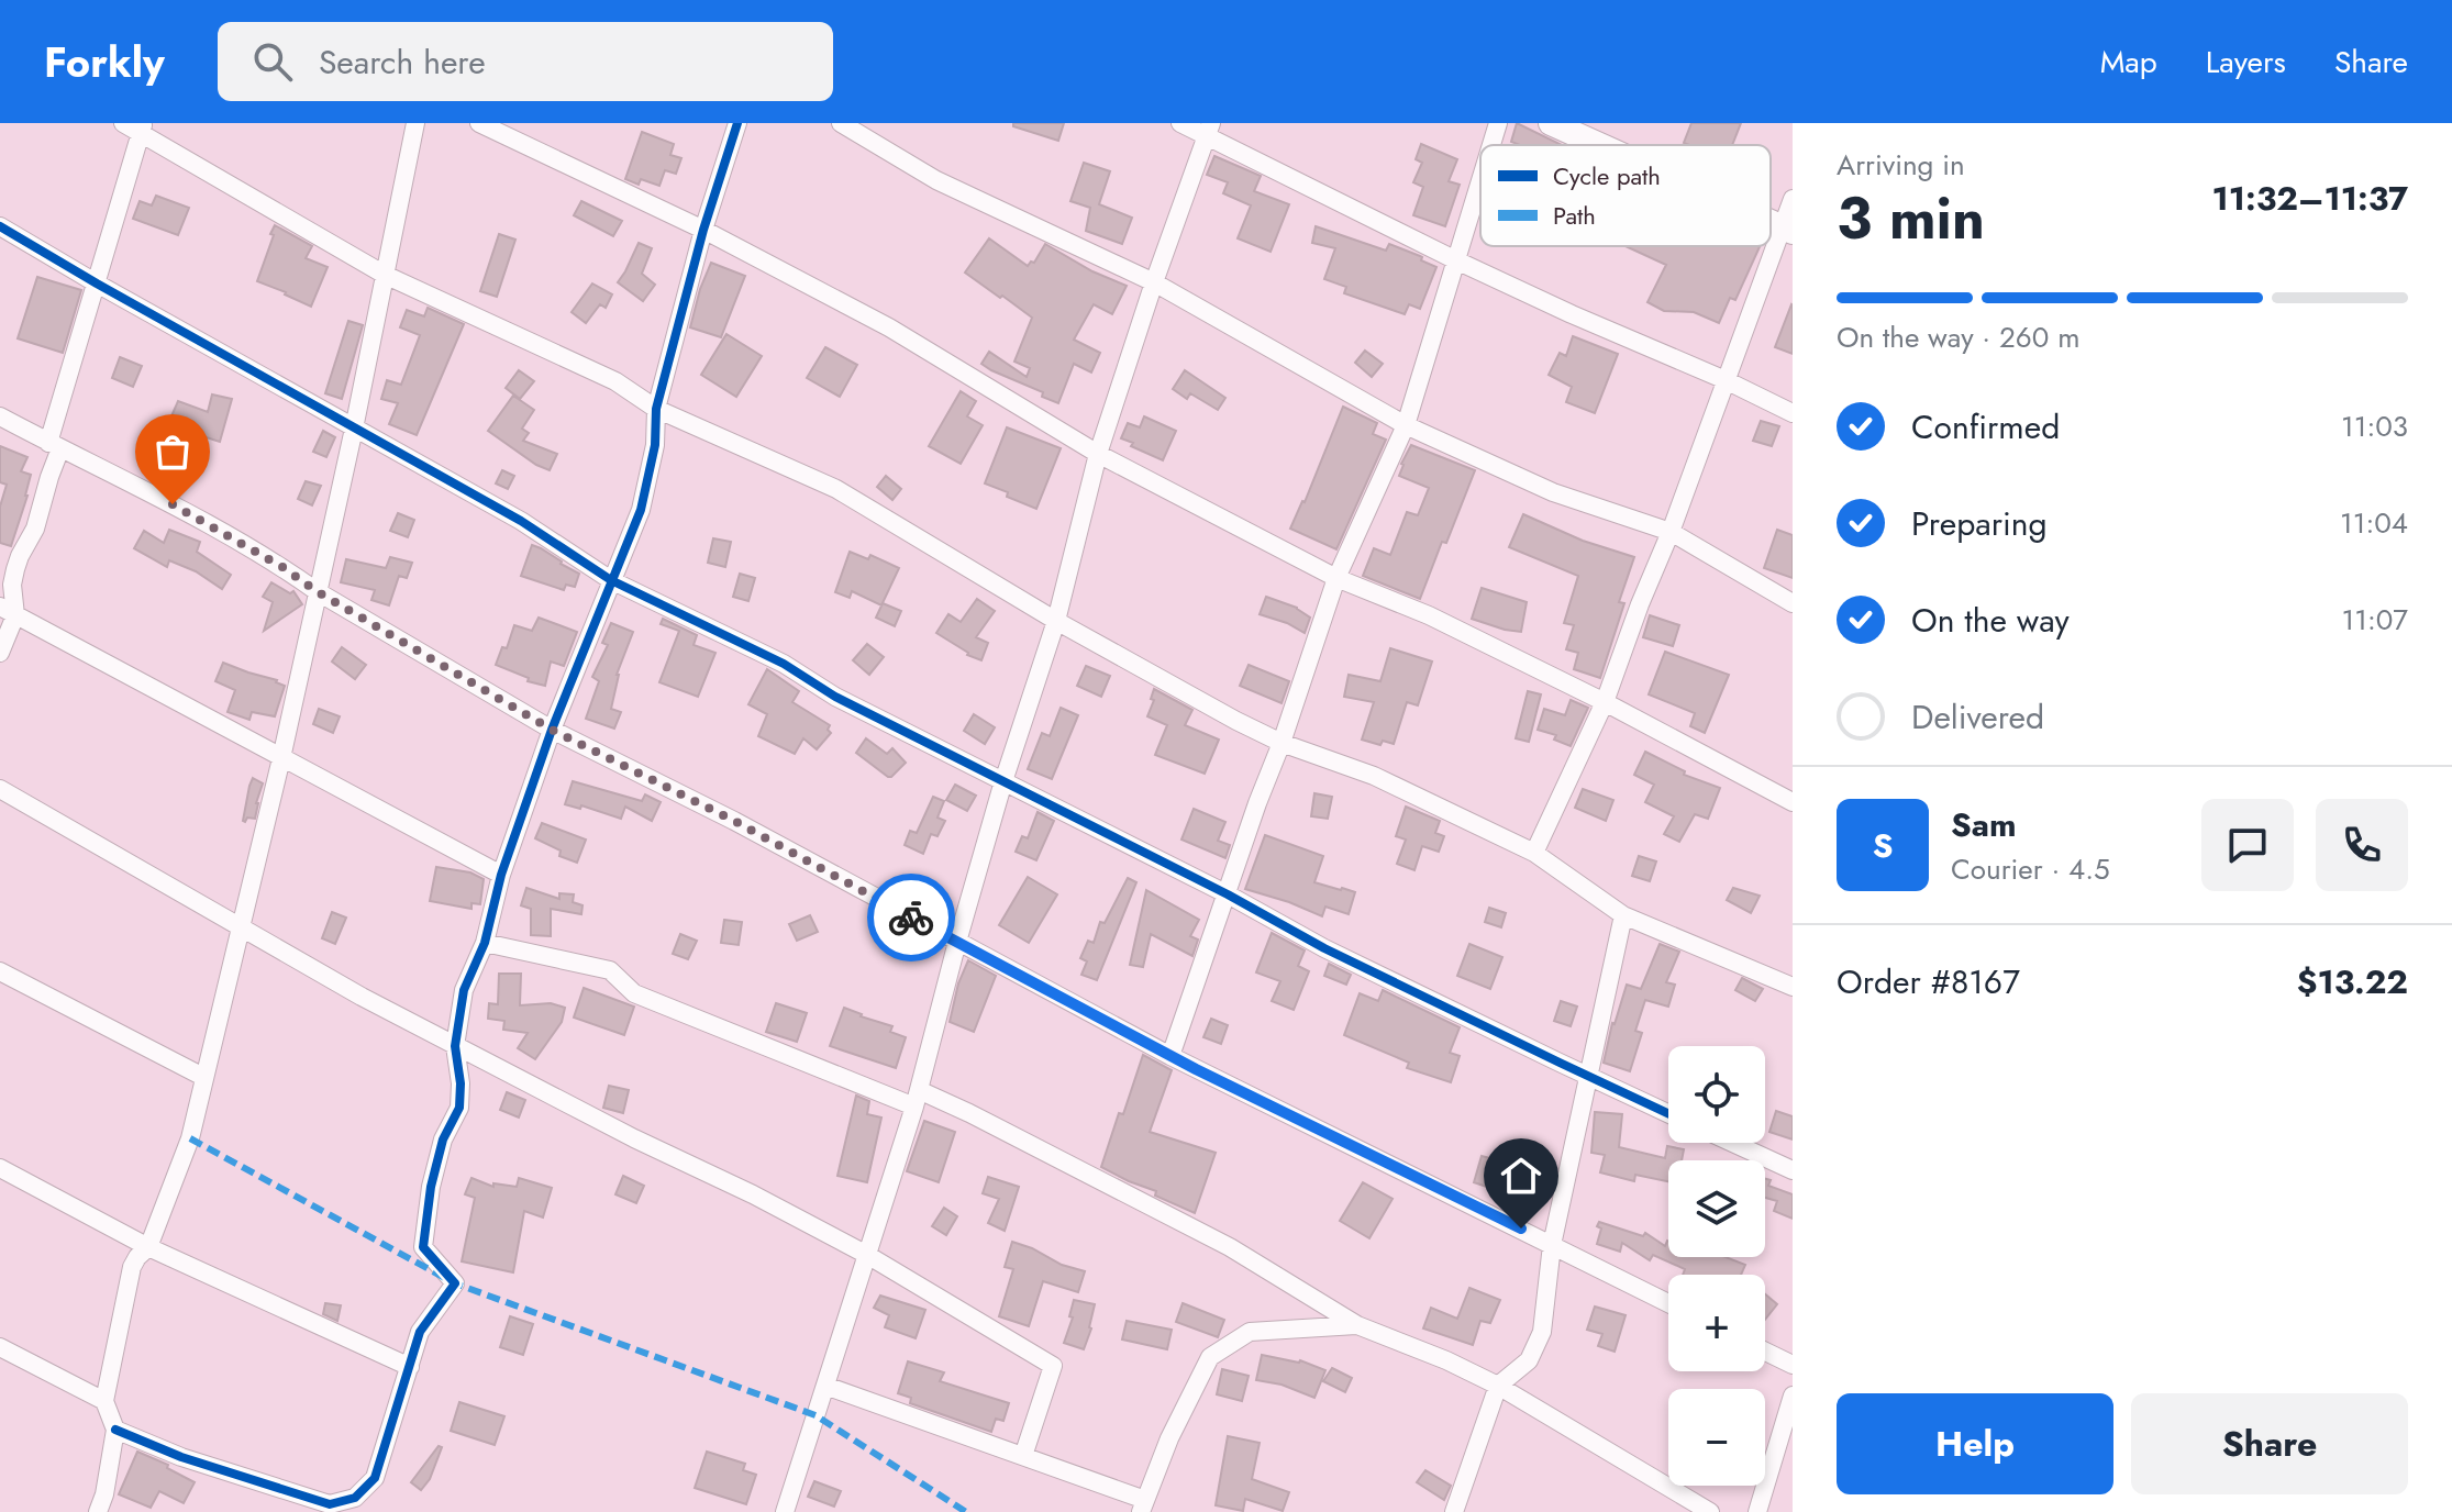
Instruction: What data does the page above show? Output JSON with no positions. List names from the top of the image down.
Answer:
{
  "legend": ["Cycle path", "Path"],
  "page": {
    "header": "Forkly",
    "search": "Search here",
    "nav": ["Map", "Layers", "Share"],
    "heading": ["3 min", "Arriving in", "11:32–11:37"],
    "panel": [
      "Sam",
      "Courier · 4.5",
      "Order #8167",
      "$13.22"
    ],
    "bar": "On the way · 260 m",
    "list": [
      ["Confirmed", "11:03"],
      ["Preparing", "11:04"],
      ["On the way", "11:07"],
      "Delivered"
    ],
    "round": "S",
    "map_buttons": ["+", "−"],
    "buttons": ["Help", "Share"]
  }
}
